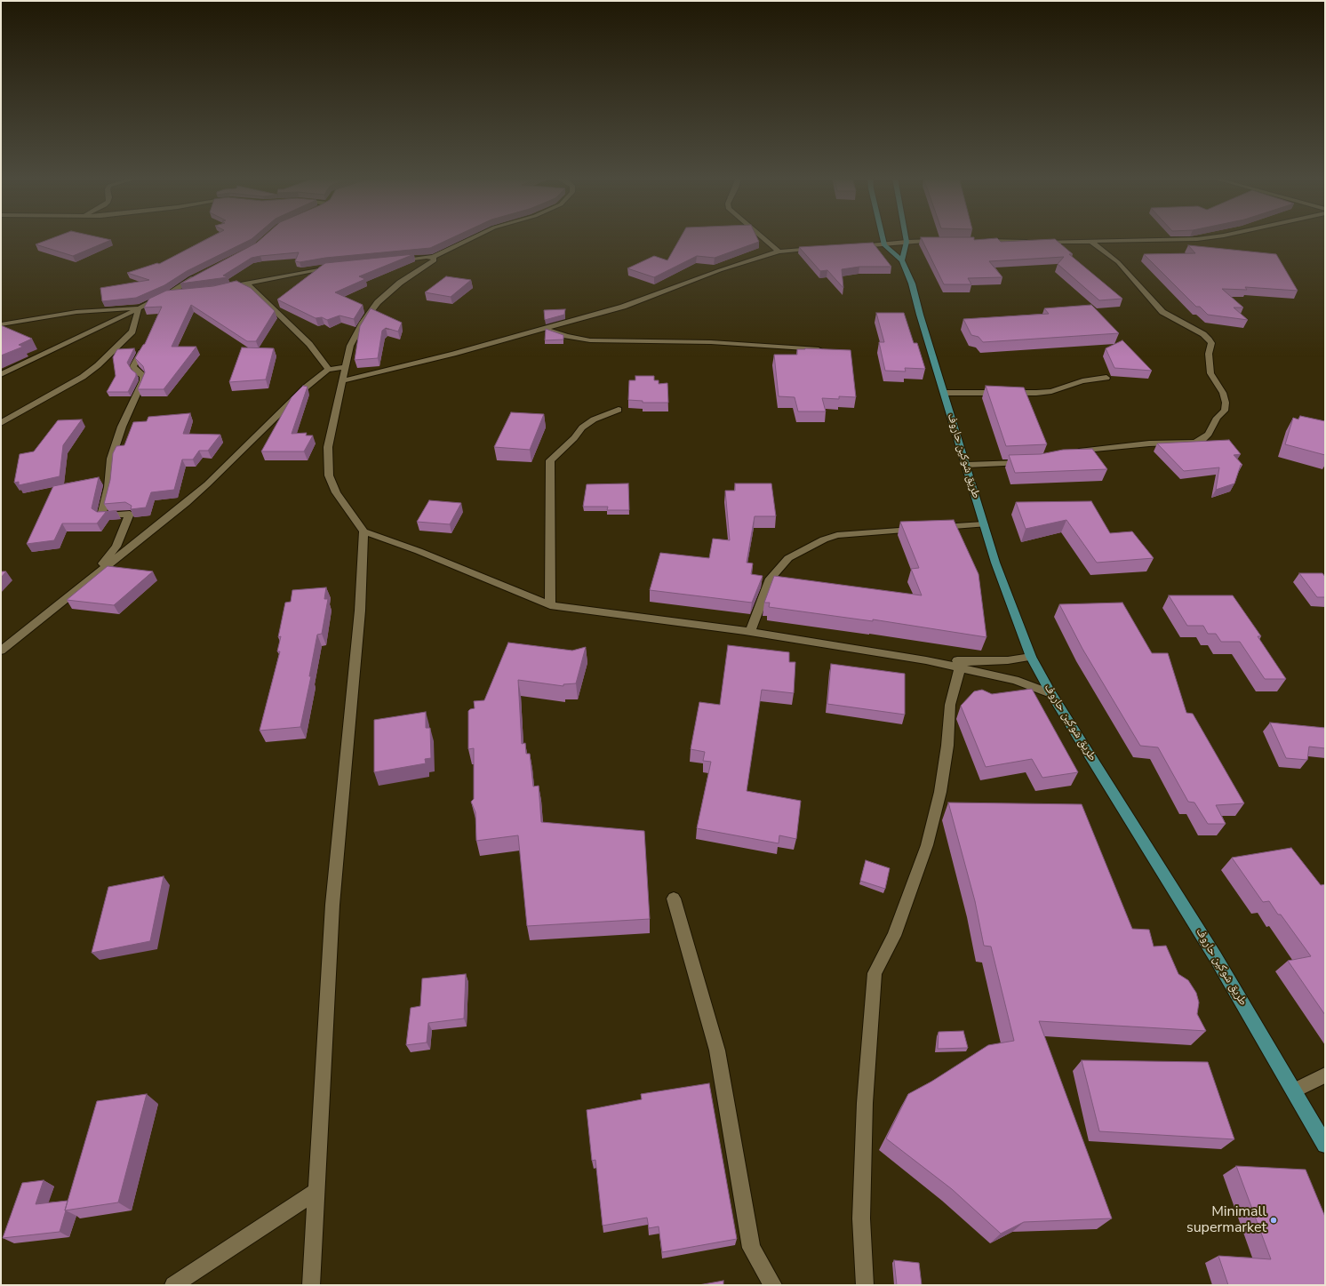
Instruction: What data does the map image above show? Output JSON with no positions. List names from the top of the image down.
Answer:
{
  "streets": {
    "main road": ["طريق شوكين حاروف"]
  },
  "places": ["Minimall supermarket"]
}
